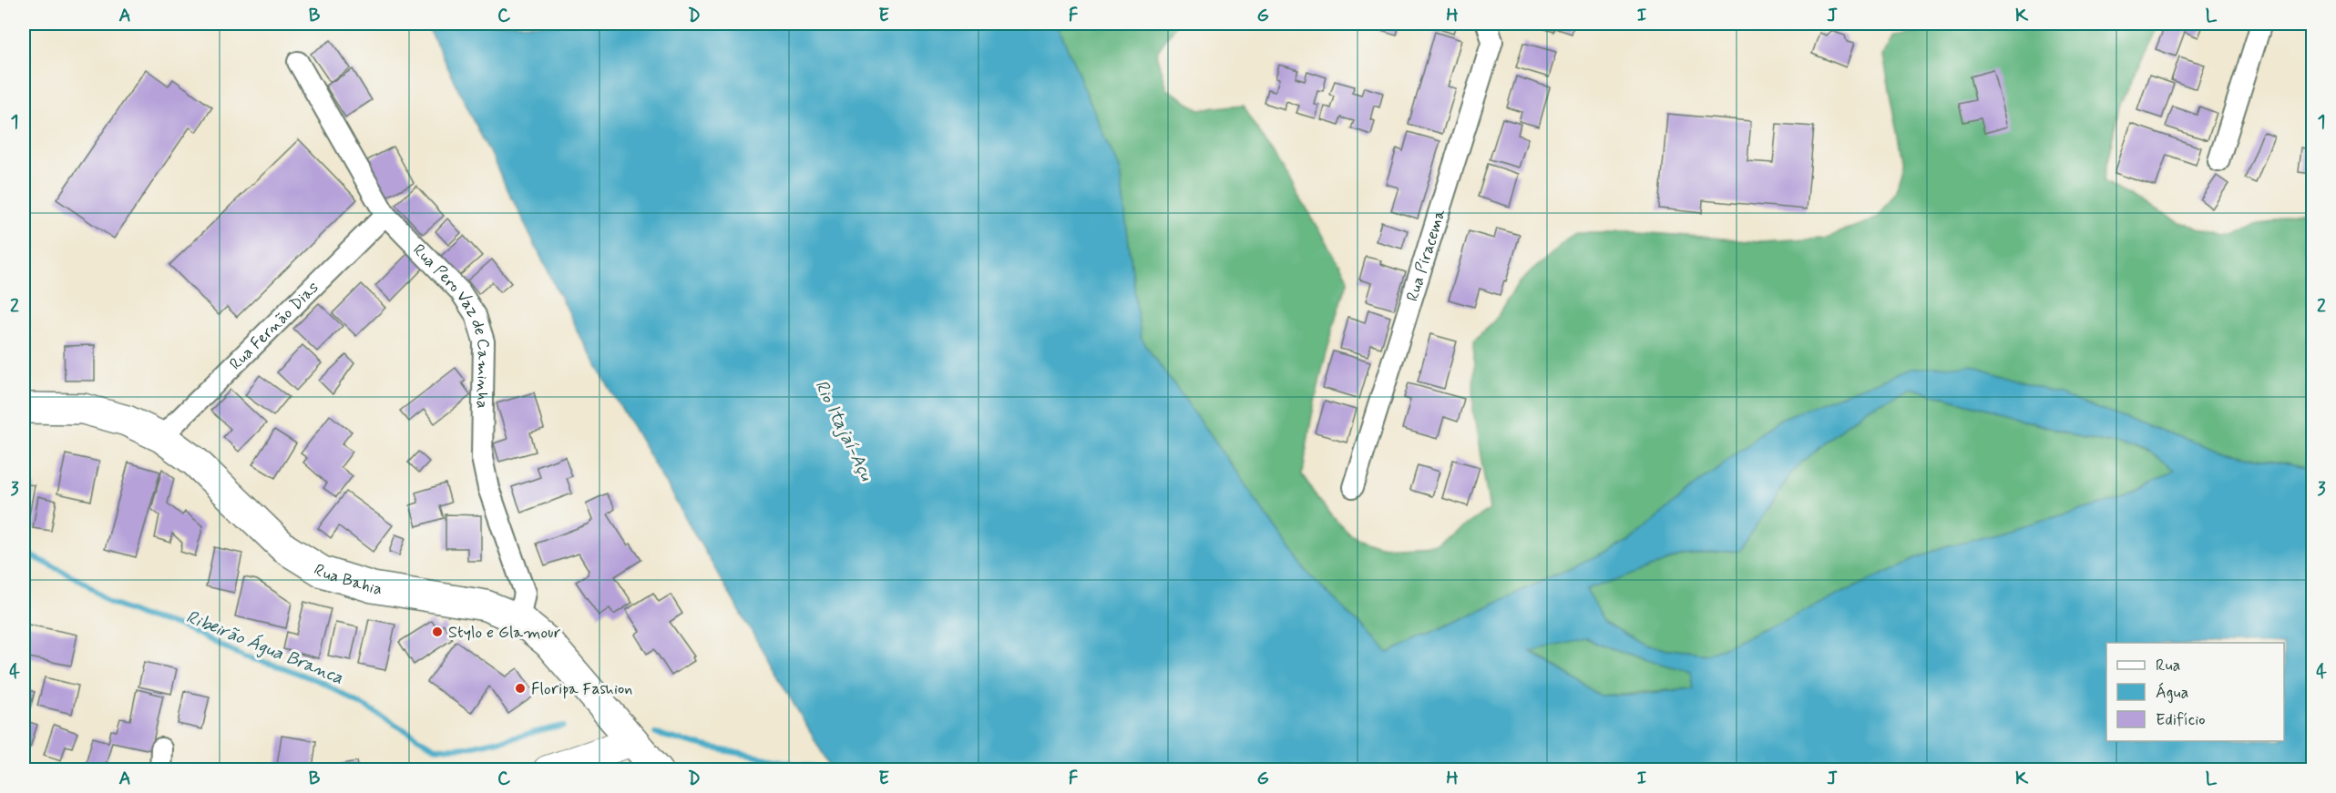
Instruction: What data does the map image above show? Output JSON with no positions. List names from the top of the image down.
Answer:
{
  "streets": {
    "main road": ["Rua Bahia"],
    "street": ["Rua Piracema", "Rua Fernão Dias", "Rua Pero Vaz de Caminha"]
  },
  "crossings": [
    ["Rua Fernão Dias", "Rua Pero Vaz de Caminha"],
    ["Rua Fernão Dias", "Rua Bahia"],
    ["Rua Pero Vaz de Caminha", "Rua Bahia"]
  ],
  "water": ["Rio Itajaí-Açu", "Ribeirão Água Branca"],
  "places": ["Stylo e Glamour", "Floripa Fashion"],
  "legend": ["Rua", "Água", "Edifício"],
  "grid": {
    "columns": [
      "A",
      "B",
      "C",
      "D",
      "E",
      "F",
      "G",
      "H",
      "I",
      "J",
      "K",
      "L"
    ],
    "rows": [
      "1",
      "2",
      "3",
      "4"
    ]
  }
}
